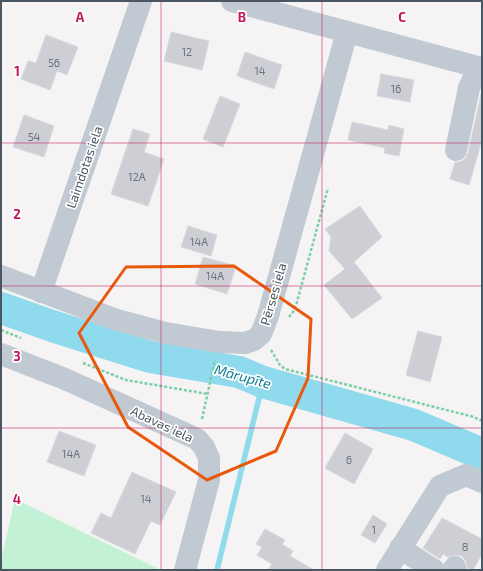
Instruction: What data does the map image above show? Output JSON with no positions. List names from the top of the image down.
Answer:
{
  "streets": {
    "street": ["Laimdotas iela", "Pērses iela", "Abavas iela"]
  },
  "crossings": [
    ["Laimdotas iela", "Pērses iela"]
  ],
  "water": ["Mārupīte"],
  "house_numbers": [
    "12",
    "56",
    "14",
    "16",
    "54",
    "12A",
    "14A",
    "14A",
    "14A",
    "6",
    "14",
    "1",
    "8"
  ],
  "grid": {
    "columns": ["A", "B", "C"],
    "rows": [
      "1",
      "2",
      "3",
      "4"
    ]
  }
}
